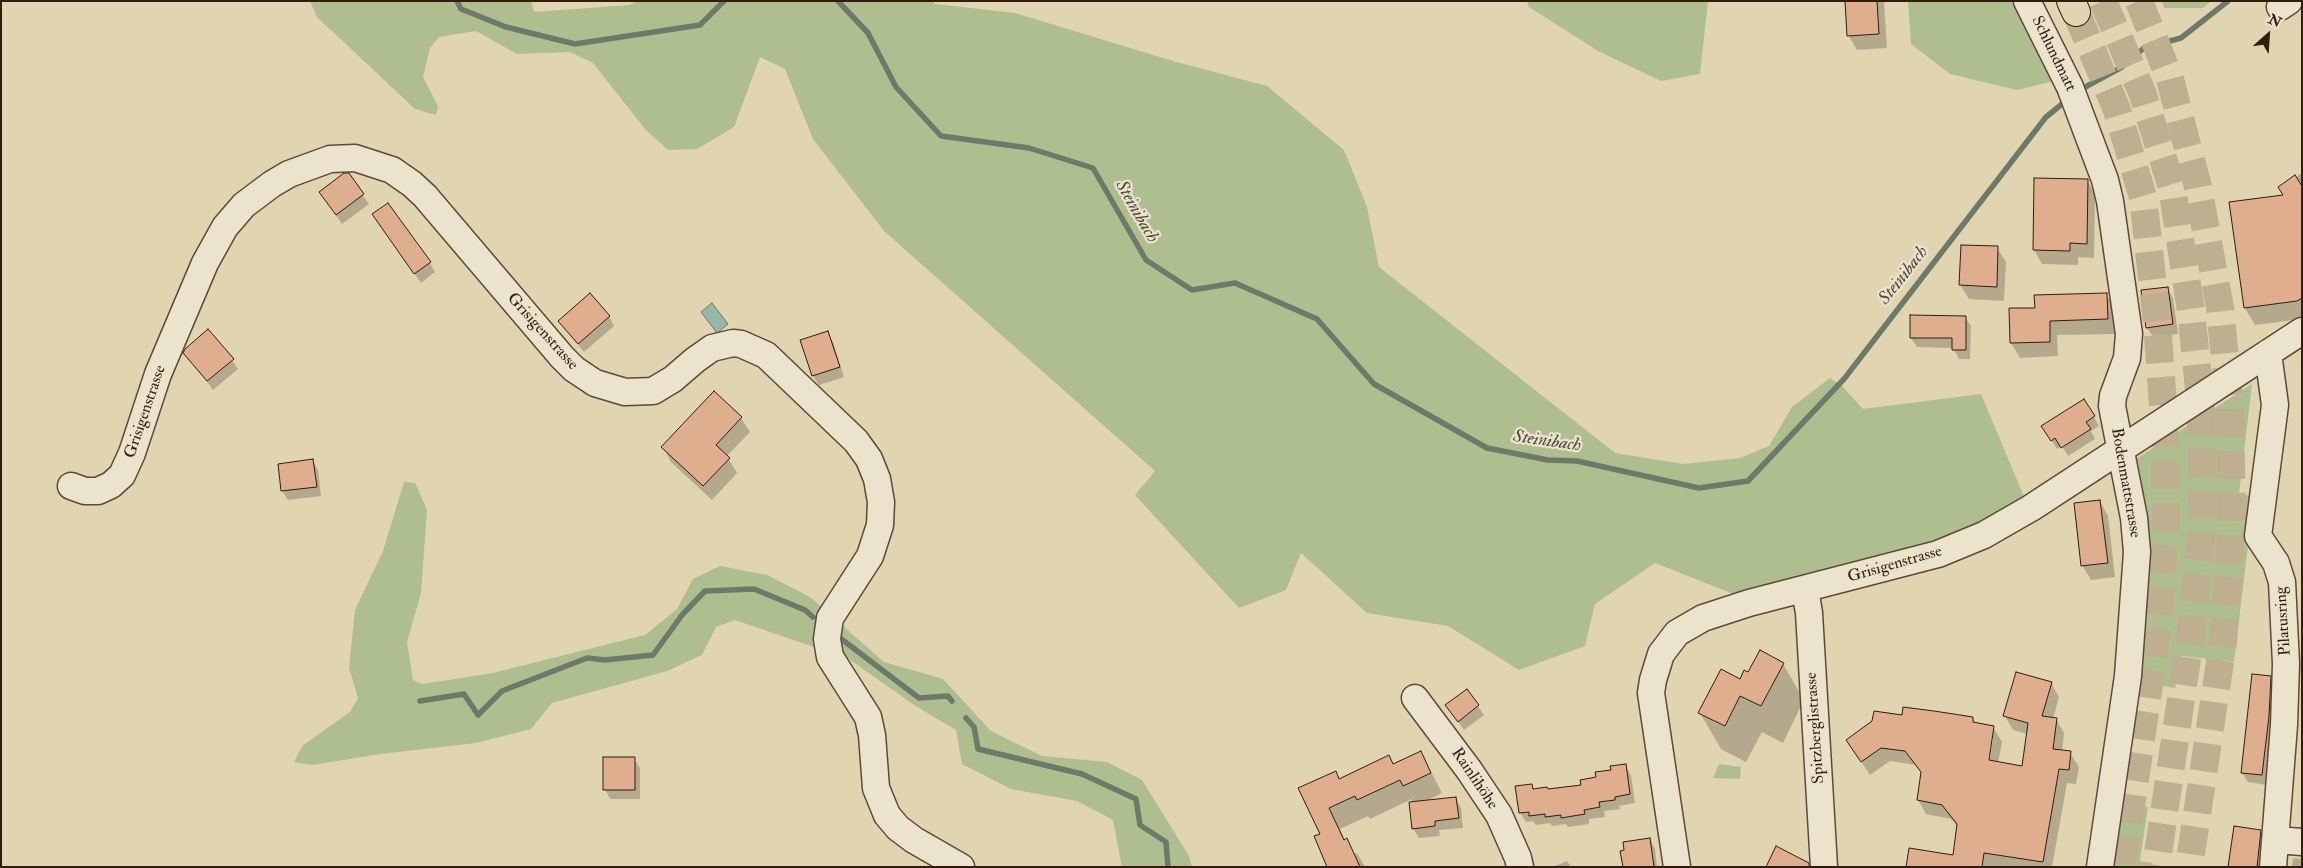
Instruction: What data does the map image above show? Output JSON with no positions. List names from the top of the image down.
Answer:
{
  "streets": {
    "street": [
      "Schlundmatt",
      "Grisigenstrasse",
      "Bodenmattstrasse",
      "Pilatusring",
      "Spitzberglistrasse",
      "Rainlihöhe"
    ]
  },
  "crossings": [
    ["Schlundmatt", "Bodenmattstrasse"],
    ["Grisigenstrasse", "Bodenmattstrasse"],
    ["Grisigenstrasse", "Pilatusring"],
    ["Grisigenstrasse", "Spitzberglistrasse"]
  ],
  "water": ["Steinibach"],
  "north": "top right"
}
